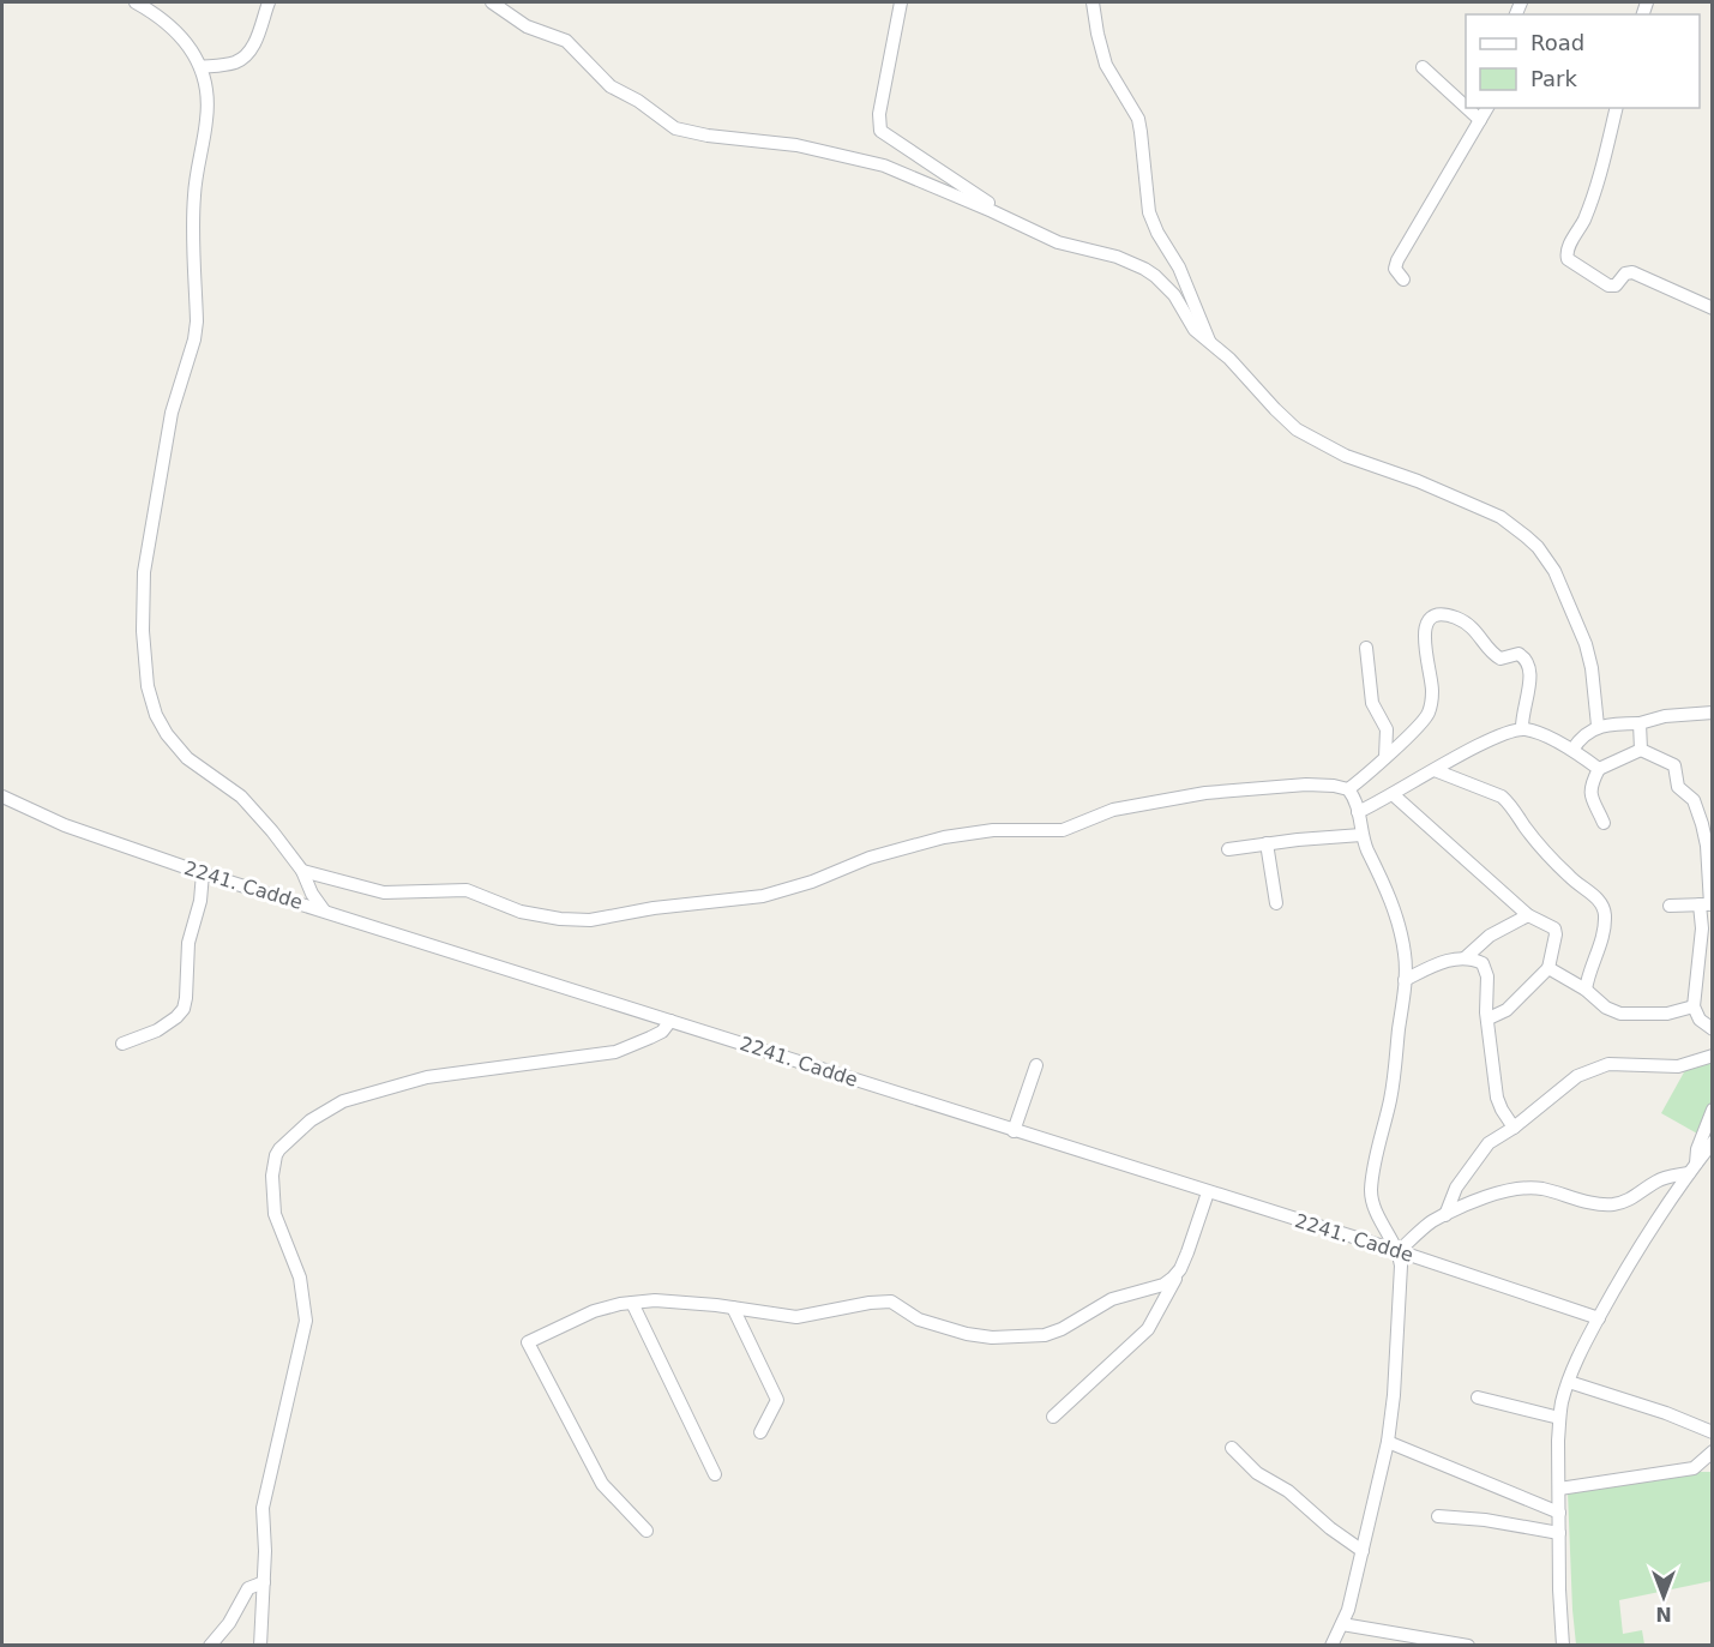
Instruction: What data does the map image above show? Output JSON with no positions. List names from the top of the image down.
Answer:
{
  "streets": {
    "street": ["2241. Cadde"]
  },
  "legend": ["Road", "Park"],
  "north": "bottom"
}
